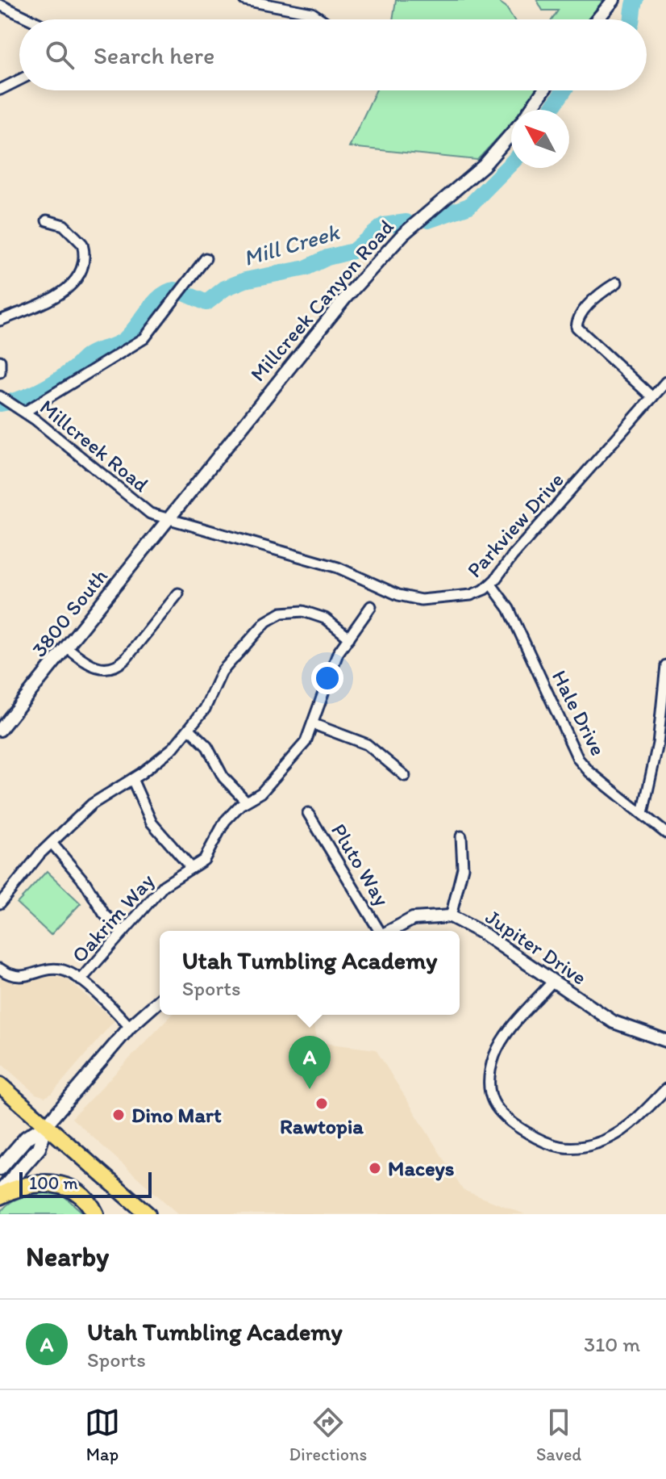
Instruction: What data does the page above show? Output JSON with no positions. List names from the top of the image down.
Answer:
{
  "streets": {
    "street": [
      "Millcreek Canyon Road",
      "Millcreek Road",
      "Parkview Drive",
      "3800 South",
      "Hale Drive",
      "Pluto Way",
      "Oakrim Way",
      "Jupiter Drive"
    ]
  },
  "crossings": [
    ["Millcreek Canyon Road", "Millcreek Road"],
    ["Millcreek Canyon Road", "Parkview Drive"],
    ["Millcreek Canyon Road", "3800 South"],
    ["Millcreek Road", "Parkview Drive"],
    ["Millcreek Road", "3800 South"],
    ["Parkview Drive", "3800 South"],
    ["Parkview Drive", "Hale Drive"]
  ],
  "water": ["Mill Creek"],
  "places": ["Rawtopia", "Dino Mart", "Maceys"],
  "scale_bar": "100 m",
  "north": "top left",
  "page": {
    "search": "Search here",
    "popup": ["Utah Tumbling Academy", "Sports"],
    "pins": "A",
    "scale": "100 m",
    "heading": "Nearby",
    "list": [
      {
        "mark": "A",
        "name": "Utah Tumbling Academy",
        "note": "Sports",
        "value": "310 m"
      }
    ],
    "nav": ["Map", "Directions", "Saved"]
  }
}
